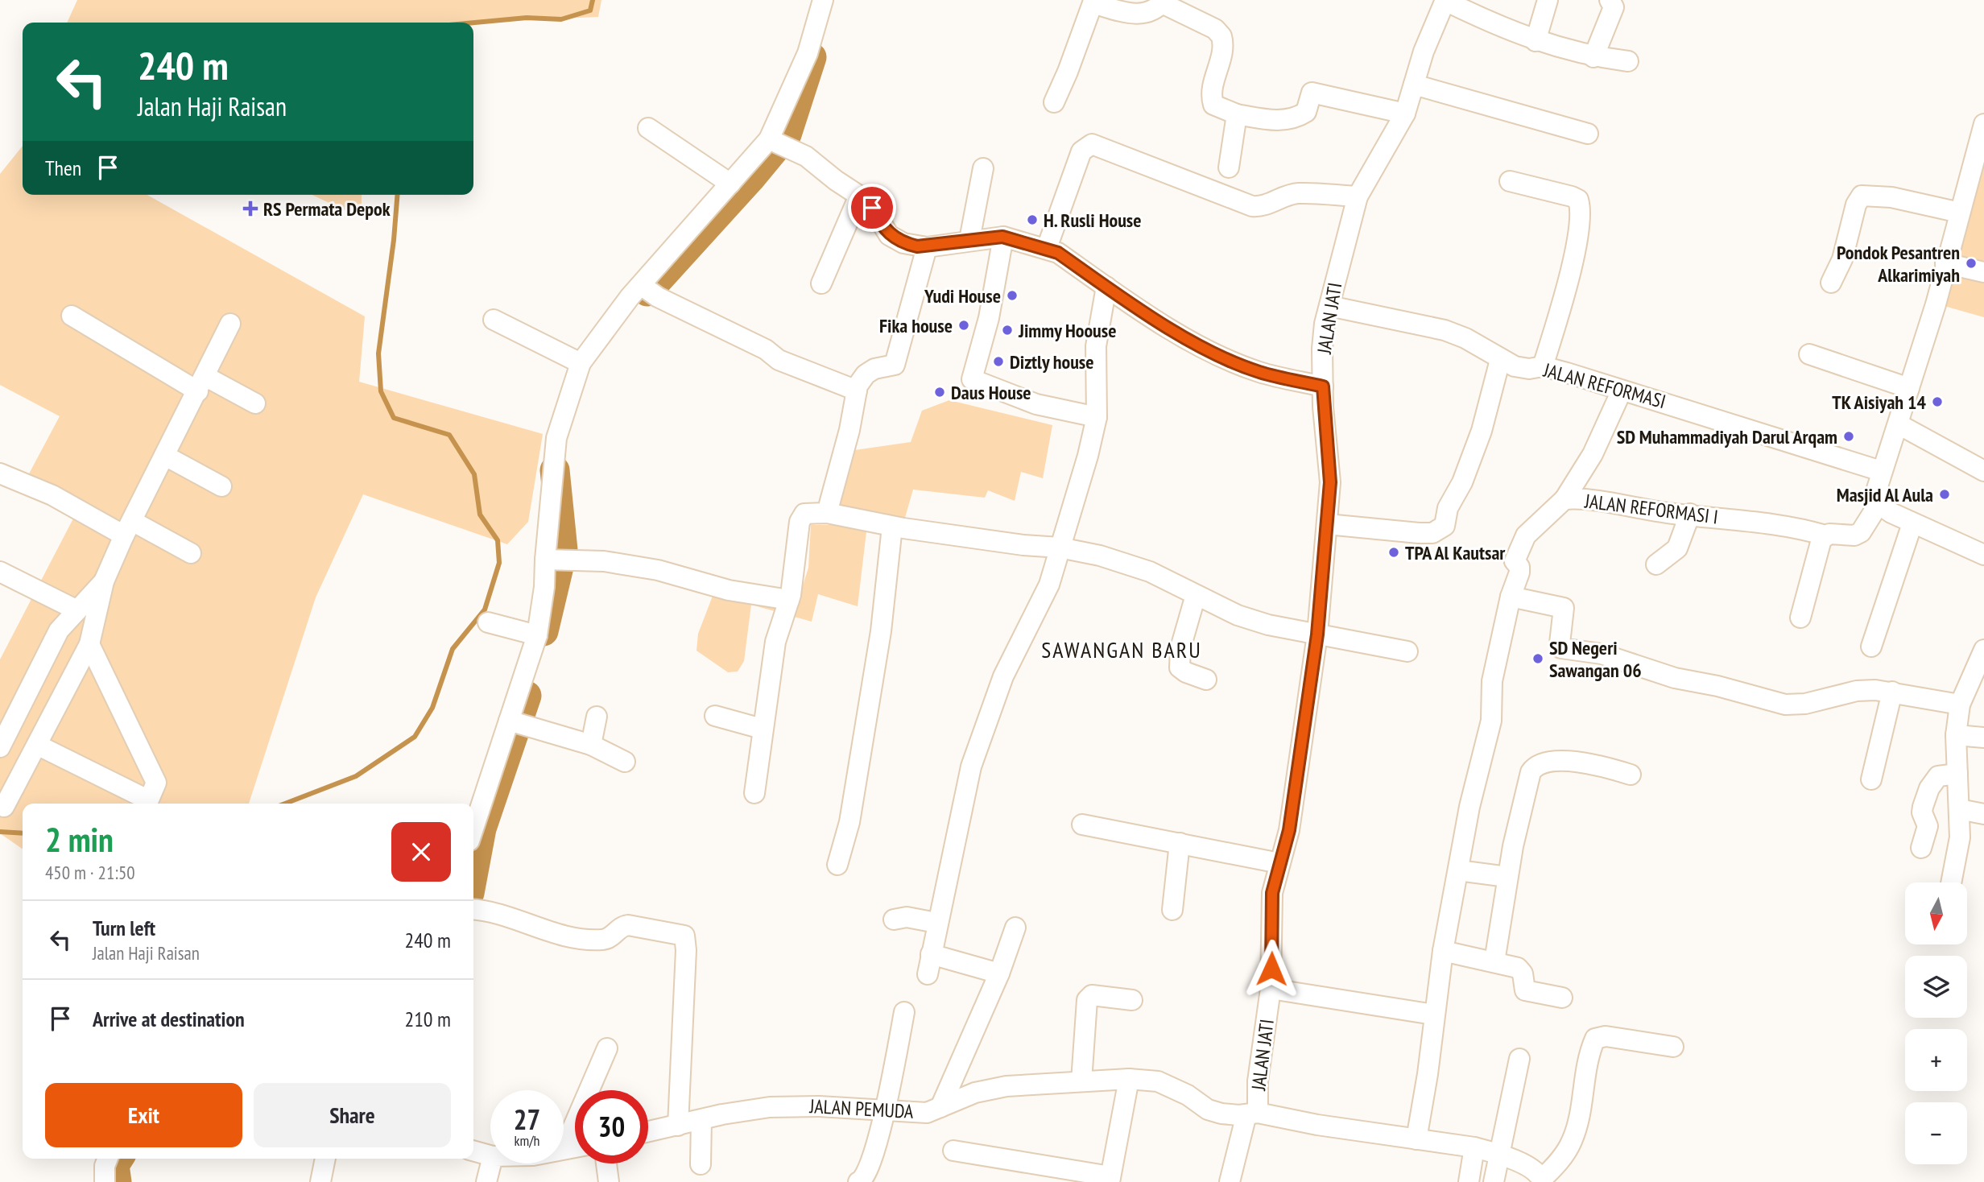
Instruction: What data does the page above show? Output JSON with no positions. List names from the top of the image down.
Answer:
{
  "streets": {
    "street": [
      "JALAN JATI",
      "JALAN REFORMASI",
      "JALAN REFORMASI I",
      "JALAN PEMUDA"
    ]
  },
  "crossings": [
    ["JALAN JATI", "JALAN REFORMASI"],
    ["JALAN JATI", "JALAN PEMUDA"],
    ["JALAN REFORMASI", "JALAN REFORMASI I"]
  ],
  "districts": ["SAWANGAN BARU"],
  "places": {
    "health": ["RS Permata Depok"],
    "other": [
      "H. Rusli House",
      "Pondok Pesantren Alkarimiyah",
      "Yudi House",
      "Fika house",
      "Jimmy Hoouse",
      "Diztly house",
      "Daus House",
      "TK Aisiyah 14",
      "SD Muhammadiyah Darul Arqam",
      "Masjid Al Aula",
      "TPA Al Kautsar",
      "SD Negeri Sawangan 06"
    ]
  },
  "north": "bottom",
  "page": {
    "turn": ["240 m", "Jalan Haji Raisan"],
    "then": "Then",
    "heading": ["2 min", "450 m · 21:50"],
    "map_buttons": ["+", "−"],
    "list": [
      {
        "name": "Turn left",
        "note": "Jalan Haji Raisan",
        "value": "240 m"
      },
      {
        "name": "Arrive at destination",
        "value": "210 m"
      }
    ],
    "buttons": ["Exit", "Share"],
    "speed": "27 km/h",
    "limit": "30"
  }
}
